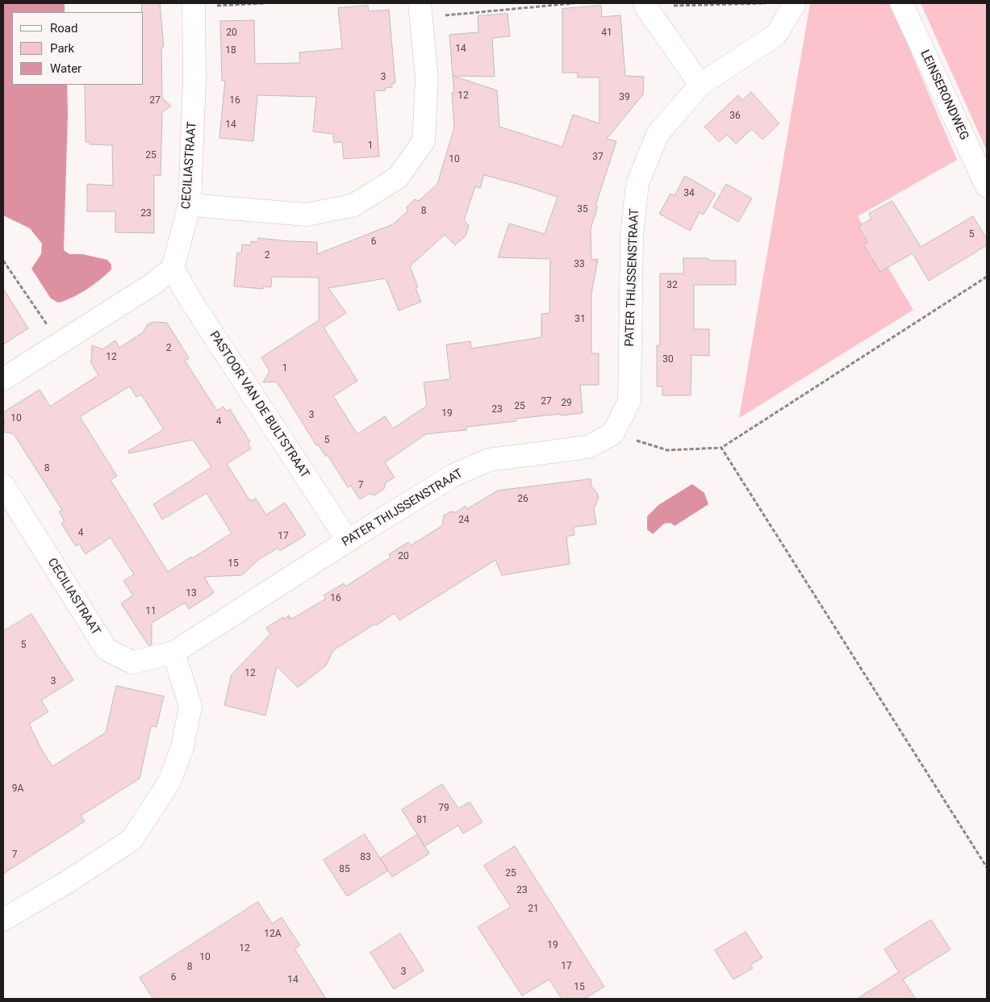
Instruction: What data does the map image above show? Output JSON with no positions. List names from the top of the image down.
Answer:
{
  "streets": {
    "street": [
      "LEINSERONDWEG",
      "CECILIASTRAAT",
      "PATER THIJSSENSTRAAT",
      "PASTOOR VAN DE BULTSTRAAT"
    ]
  },
  "crossings": [
    ["CECILIASTRAAT", "PATER THIJSSENSTRAAT"],
    ["CECILIASTRAAT", "PASTOOR VAN DE BULTSTRAAT"],
    ["PATER THIJSSENSTRAAT", "PASTOOR VAN DE BULTSTRAAT"]
  ],
  "house_numbers": [
    "20",
    "41",
    "14",
    "18",
    "3",
    "12",
    "39",
    "27",
    "16",
    "36",
    "14",
    "1",
    "25",
    "37",
    "10",
    "34",
    "35",
    "8",
    "23",
    "5",
    "6",
    "2",
    "33",
    "32",
    "31",
    "2",
    "12",
    "30",
    "1",
    "27",
    "29",
    "25",
    "23",
    "19",
    "3",
    "10",
    "4",
    "5",
    "8",
    "7",
    "26",
    "24",
    "4",
    "17",
    "20",
    "15",
    "13",
    "16",
    "11",
    "5",
    "12",
    "3",
    "9A",
    "79",
    "81",
    "7",
    "83",
    "85",
    "25",
    "23",
    "21",
    "12A",
    "19",
    "12",
    "10",
    "17",
    "8",
    "3",
    "6",
    "14",
    "15"
  ],
  "legend": ["Road", "Park", "Water"]
}
